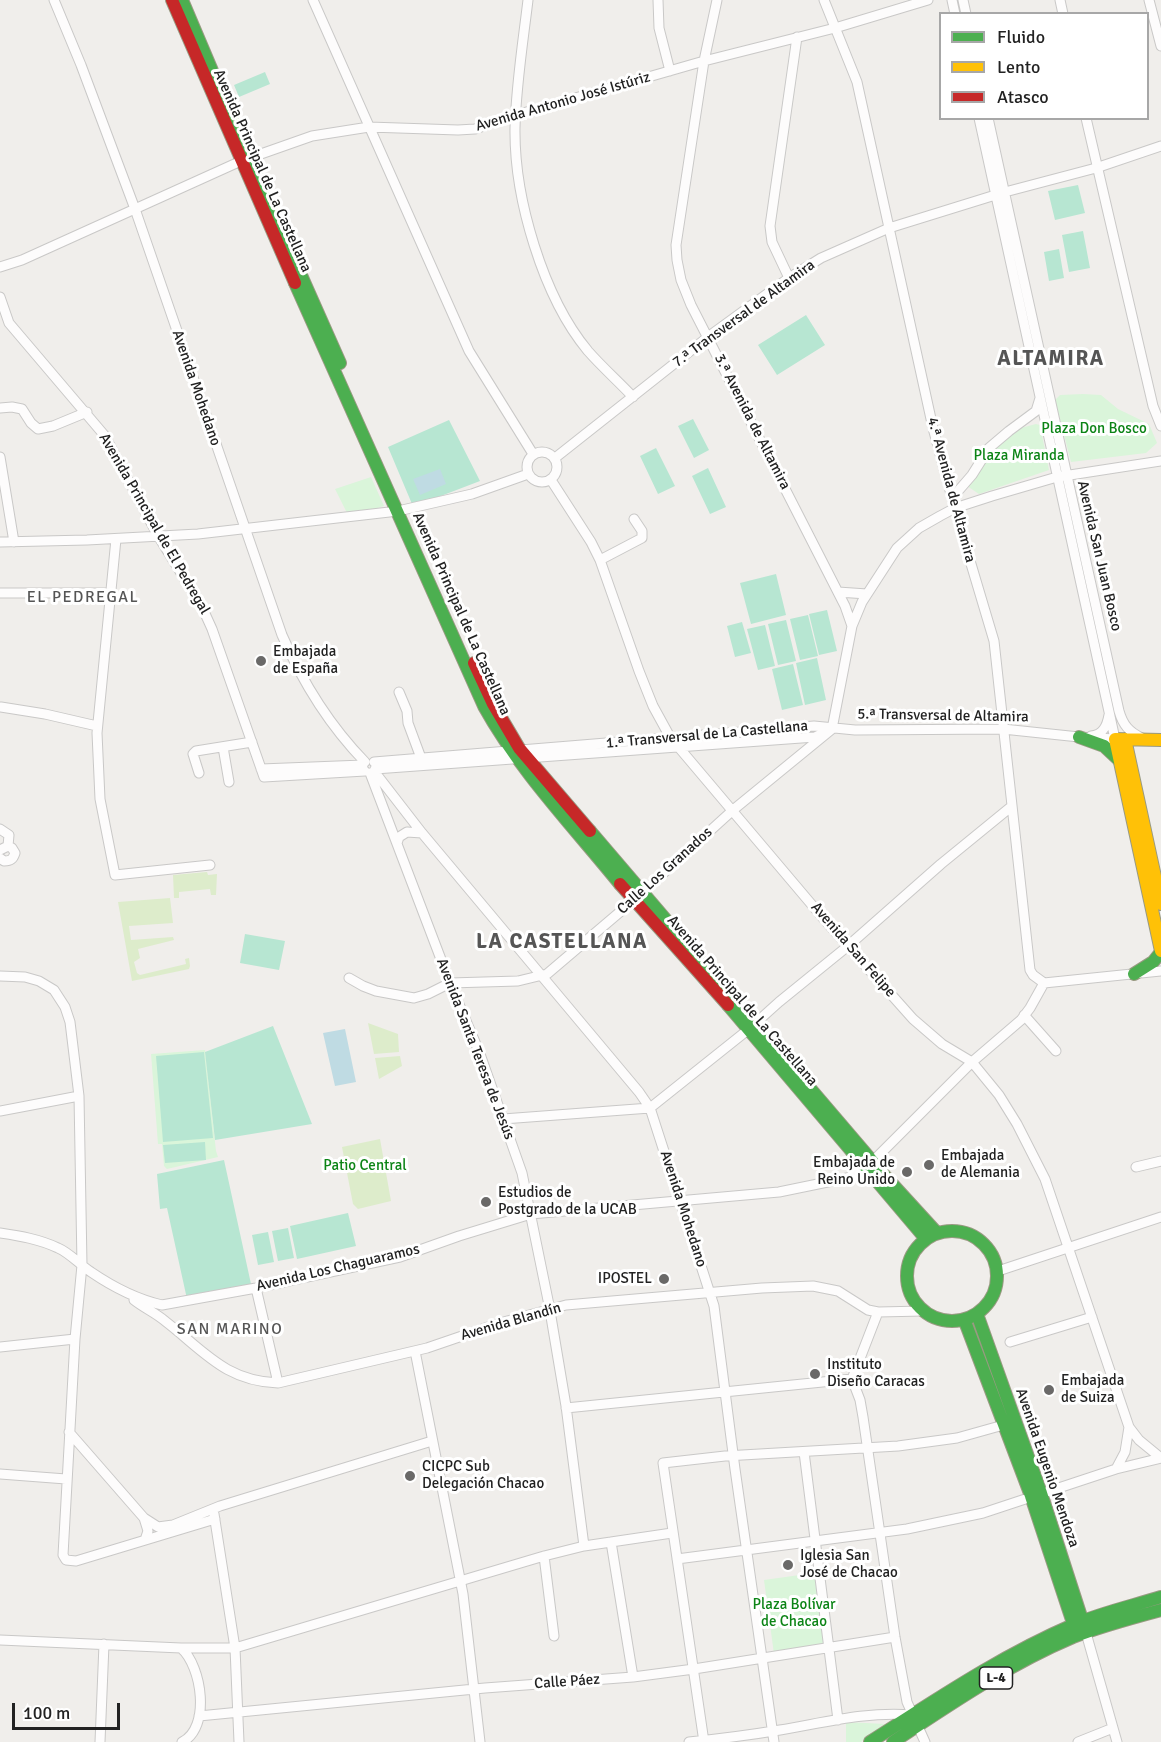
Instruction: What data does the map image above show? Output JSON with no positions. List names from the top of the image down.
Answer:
{
  "streets": {
    "street": [
      "Avenida Antonio José Istúriz",
      "Avenida Principal de La Castellana",
      "7.ª Transversal de Altamira",
      "Avenida Mohedano",
      "3.ª Avenida de Altamira",
      "4.ª Avenida de Altamira",
      "Avenida Principal de El Pedregal",
      "Avenida San Juan Bosco",
      "5.ª Transversal de Altamira",
      "1.ª Transversal de La Castellana",
      "Calle Los Granados",
      "Avenida San Felipe",
      "Avenida Santa Teresa de Jesús",
      "Avenida Los Chaguaramos",
      "Avenida Blandín",
      "Avenida Eugenio Mendoza",
      "L-4",
      "Calle Páez"
    ]
  },
  "crossings": [
    ["Avenida Antonio José Istúriz", "Avenida Principal de La Castellana"],
    ["Avenida Antonio José Istúriz", "Avenida Mohedano"],
    ["Avenida Antonio José Istúriz", "3.ª Avenida de Altamira"],
    ["Avenida Antonio José Istúriz", "4.ª Avenida de Altamira"],
    ["Avenida Principal de La Castellana", "1.ª Transversal de La Castellana"],
    ["Avenida Principal de La Castellana", "Calle Los Granados"],
    ["Avenida Principal de La Castellana", "Avenida Los Chaguaramos"],
    ["Avenida Principal de La Castellana", "Avenida Blandín"],
    ["Avenida Principal de La Castellana", "Avenida Eugenio Mendoza"],
    ["7.ª Transversal de Altamira", "3.ª Avenida de Altamira"],
    ["7.ª Transversal de Altamira", "4.ª Avenida de Altamira"],
    ["7.ª Transversal de Altamira", "Avenida San Juan Bosco"],
    ["7.ª Transversal de Altamira", "Avenida San Felipe"],
    ["Avenida Mohedano", "1.ª Transversal de La Castellana"],
    ["Avenida Mohedano", "Calle Los Granados"],
    ["Avenida Mohedano", "Avenida Santa Teresa de Jesús"],
    ["Avenida Mohedano", "Avenida Los Chaguaramos"],
    ["Avenida Mohedano", "Avenida Blandín"],
    ["Avenida Mohedano", "Calle Páez"],
    ["4.ª Avenida de Altamira", "5.ª Transversal de Altamira"],
    ["4.ª Avenida de Altamira", "Avenida Los Chaguaramos"],
    ["Avenida Principal de El Pedregal", "1.ª Transversal de La Castellana"],
    ["Avenida San Juan Bosco", "5.ª Transversal de Altamira"],
    ["5.ª Transversal de Altamira", "1.ª Transversal de La Castellana"],
    ["5.ª Transversal de Altamira", "Calle Los Granados"],
    ["1.ª Transversal de La Castellana", "Calle Los Granados"],
    ["1.ª Transversal de La Castellana", "Avenida San Felipe"],
    ["1.ª Transversal de La Castellana", "Avenida Santa Teresa de Jesús"],
    ["Calle Los Granados", "Avenida San Felipe"],
    ["Calle Los Granados", "Avenida Santa Teresa de Jesús"],
    ["Avenida San Felipe", "Avenida Los Chaguaramos"],
    ["Avenida Santa Teresa de Jesús", "Avenida Los Chaguaramos"],
    ["Avenida Santa Teresa de Jesús", "Avenida Blandín"],
    ["Avenida Los Chaguaramos", "Avenida Blandín"],
    ["Avenida Blandín", "Avenida Eugenio Mendoza"],
    ["Avenida Eugenio Mendoza", "L-4"]
  ],
  "districts": [
    "ALTAMIRA",
    "EL PEDREGAL",
    "LA CASTELLANA",
    "SAN MARINO"
  ],
  "parks": [
    "Plaza Don Bosco",
    "Plaza Miranda",
    "Patio Central",
    "Plaza Bolívar de Chacao"
  ],
  "places": [
    "Embajada de España",
    "Embajada de Alemania",
    "Embajada de Reino Unido",
    "Estudios de Postgrado de la UCAB",
    "IPOSTEL",
    "Instituto Diseño Caracas",
    "Embajada de Suiza",
    "CICPC Sub Delegación Chacao",
    "Iglesia San José de Chacao"
  ],
  "legend": ["Fluido", "Lento", "Atasco"],
  "scale_bar": "100 m"
}
